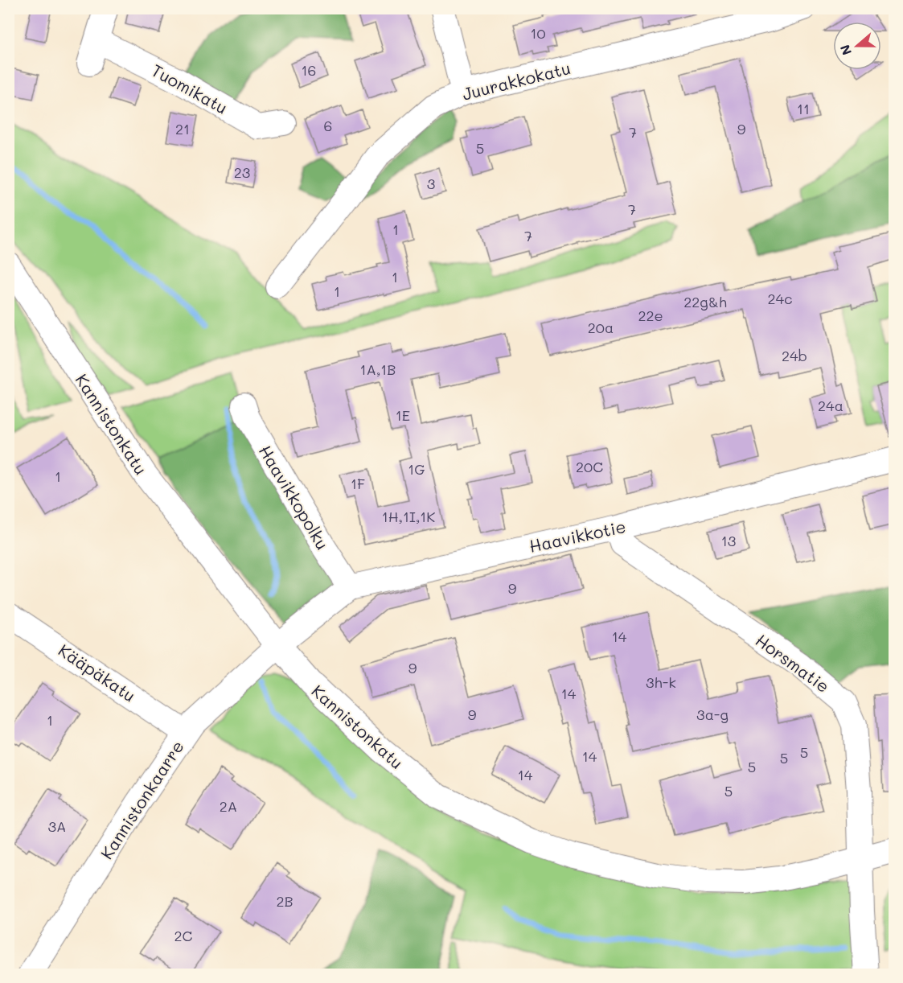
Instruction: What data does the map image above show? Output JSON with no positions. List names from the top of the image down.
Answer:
{
  "streets": {
    "street": [
      "Juurakkokatu",
      "Tuomikatu",
      "Kannistonkatu",
      "Haavikkopolku",
      "Haavikkotie",
      "Horsmatie",
      "Kääpäkatu",
      "Kannistonkaarre"
    ]
  },
  "crossings": [
    ["Kannistonkatu", "Haavikkotie"],
    ["Kannistonkatu", "Horsmatie"],
    ["Kannistonkatu", "Kannistonkaarre"],
    ["Haavikkopolku", "Haavikkotie"],
    ["Haavikkotie", "Horsmatie"],
    ["Haavikkotie", "Kannistonkaarre"],
    ["Kääpäkatu", "Kannistonkaarre"]
  ],
  "house_numbers": [
    "10",
    "16",
    "11",
    "6",
    "21",
    "9",
    "7",
    "5",
    "23",
    "3",
    "7",
    "1",
    "7",
    "1",
    "1",
    "24c",
    "22g&h",
    "22e",
    "20a",
    "24b",
    "1A,1B",
    "24a",
    "1E",
    "20C",
    "1G",
    "1",
    "1F",
    "1H,1I,1K",
    "13",
    "9",
    "14",
    "9",
    "3h-k",
    "14",
    "9",
    "3a-g",
    "1",
    "5",
    "14",
    "5",
    "5",
    "14",
    "5",
    "2A",
    "3A",
    "2B",
    "2C"
  ],
  "north": "left"
}
